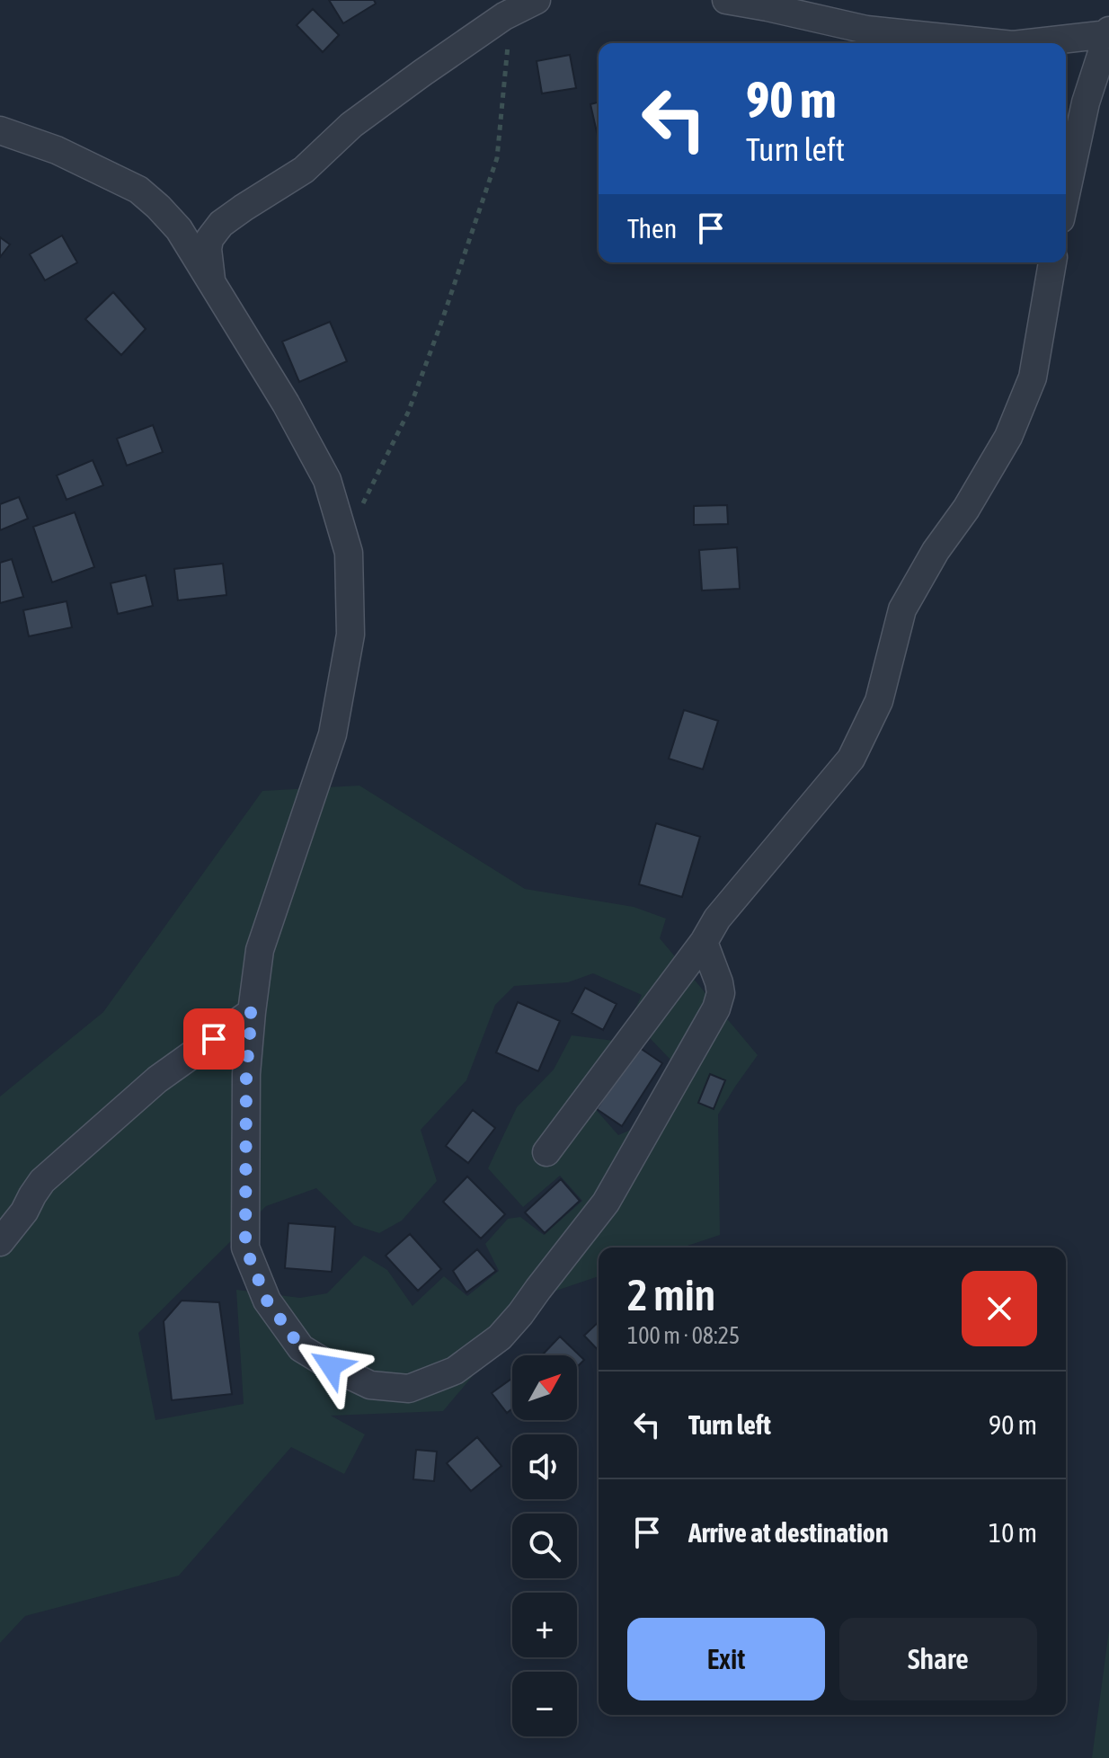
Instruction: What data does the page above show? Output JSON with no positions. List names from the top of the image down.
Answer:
{
  "north": "top right",
  "page": {
    "turn": ["90 m", "Turn left"],
    "then": "Then",
    "heading": ["2 min", "100 m · 08:25"],
    "map_buttons": ["+", "−"],
    "list": [
      {
        "name": "Turn left",
        "value": "90 m"
      },
      {
        "name": "Arrive at destination",
        "value": "10 m"
      }
    ],
    "buttons": ["Exit", "Share"]
  }
}
